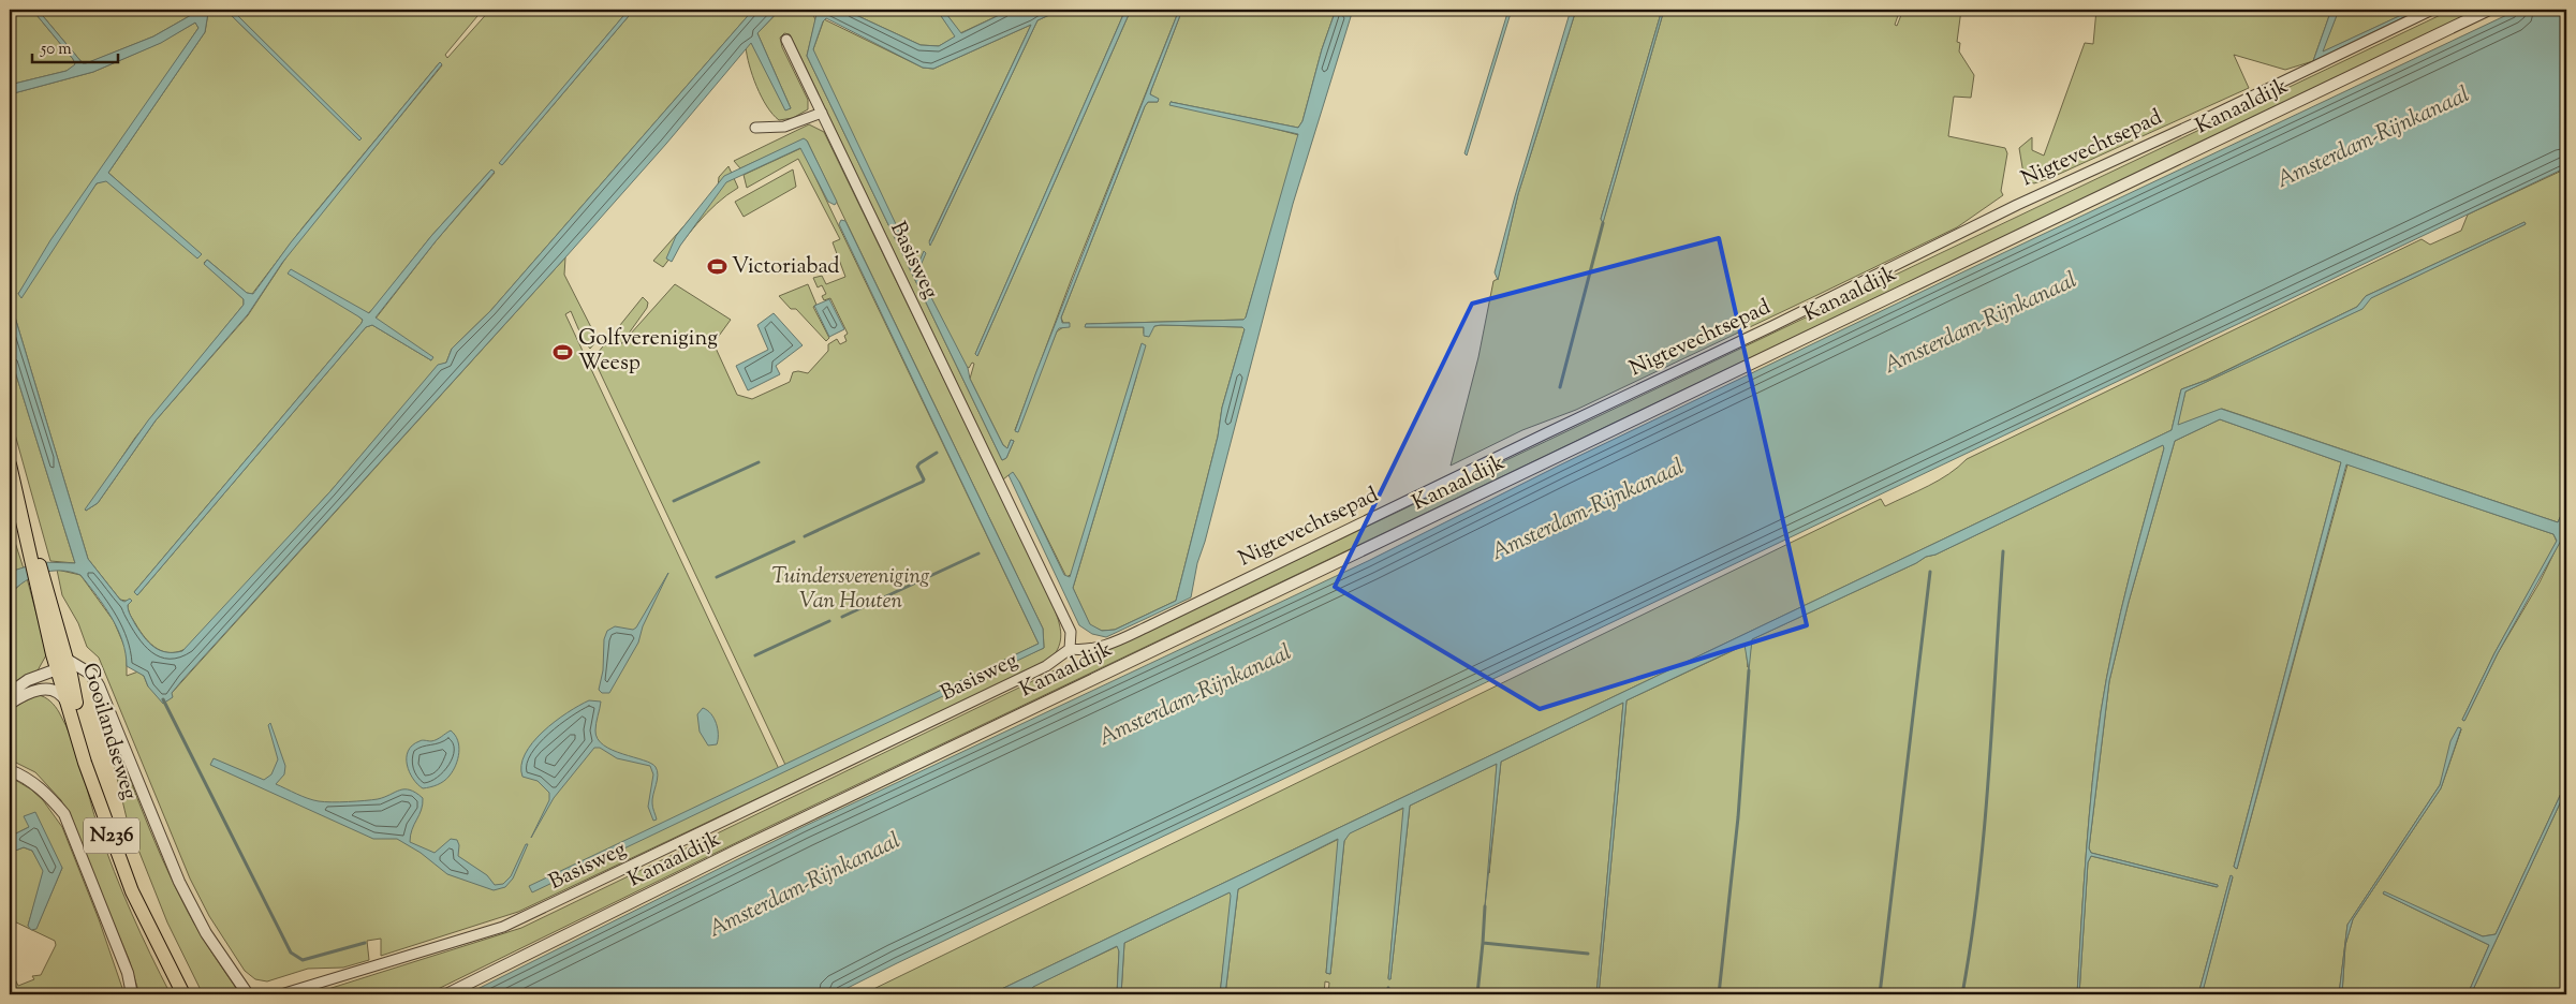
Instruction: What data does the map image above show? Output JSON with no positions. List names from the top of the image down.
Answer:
{
  "streets": {
    "main road": ["Gooilandseweg", "N236"],
    "street": ["Kanaaldijk", "Nigtevechtsepad", "Basisweg"]
  },
  "crossings": [
    ["Nigtevechtsepad", "Basisweg"]
  ],
  "water": ["Amsterdam-Rijnkanaal"],
  "parks": ["Tuindersvereniging Van Houten"],
  "places": {
    "sports": ["Victoriabad", "Golfvereniging Weesp"]
  },
  "scale_bar": "50 m"
}
